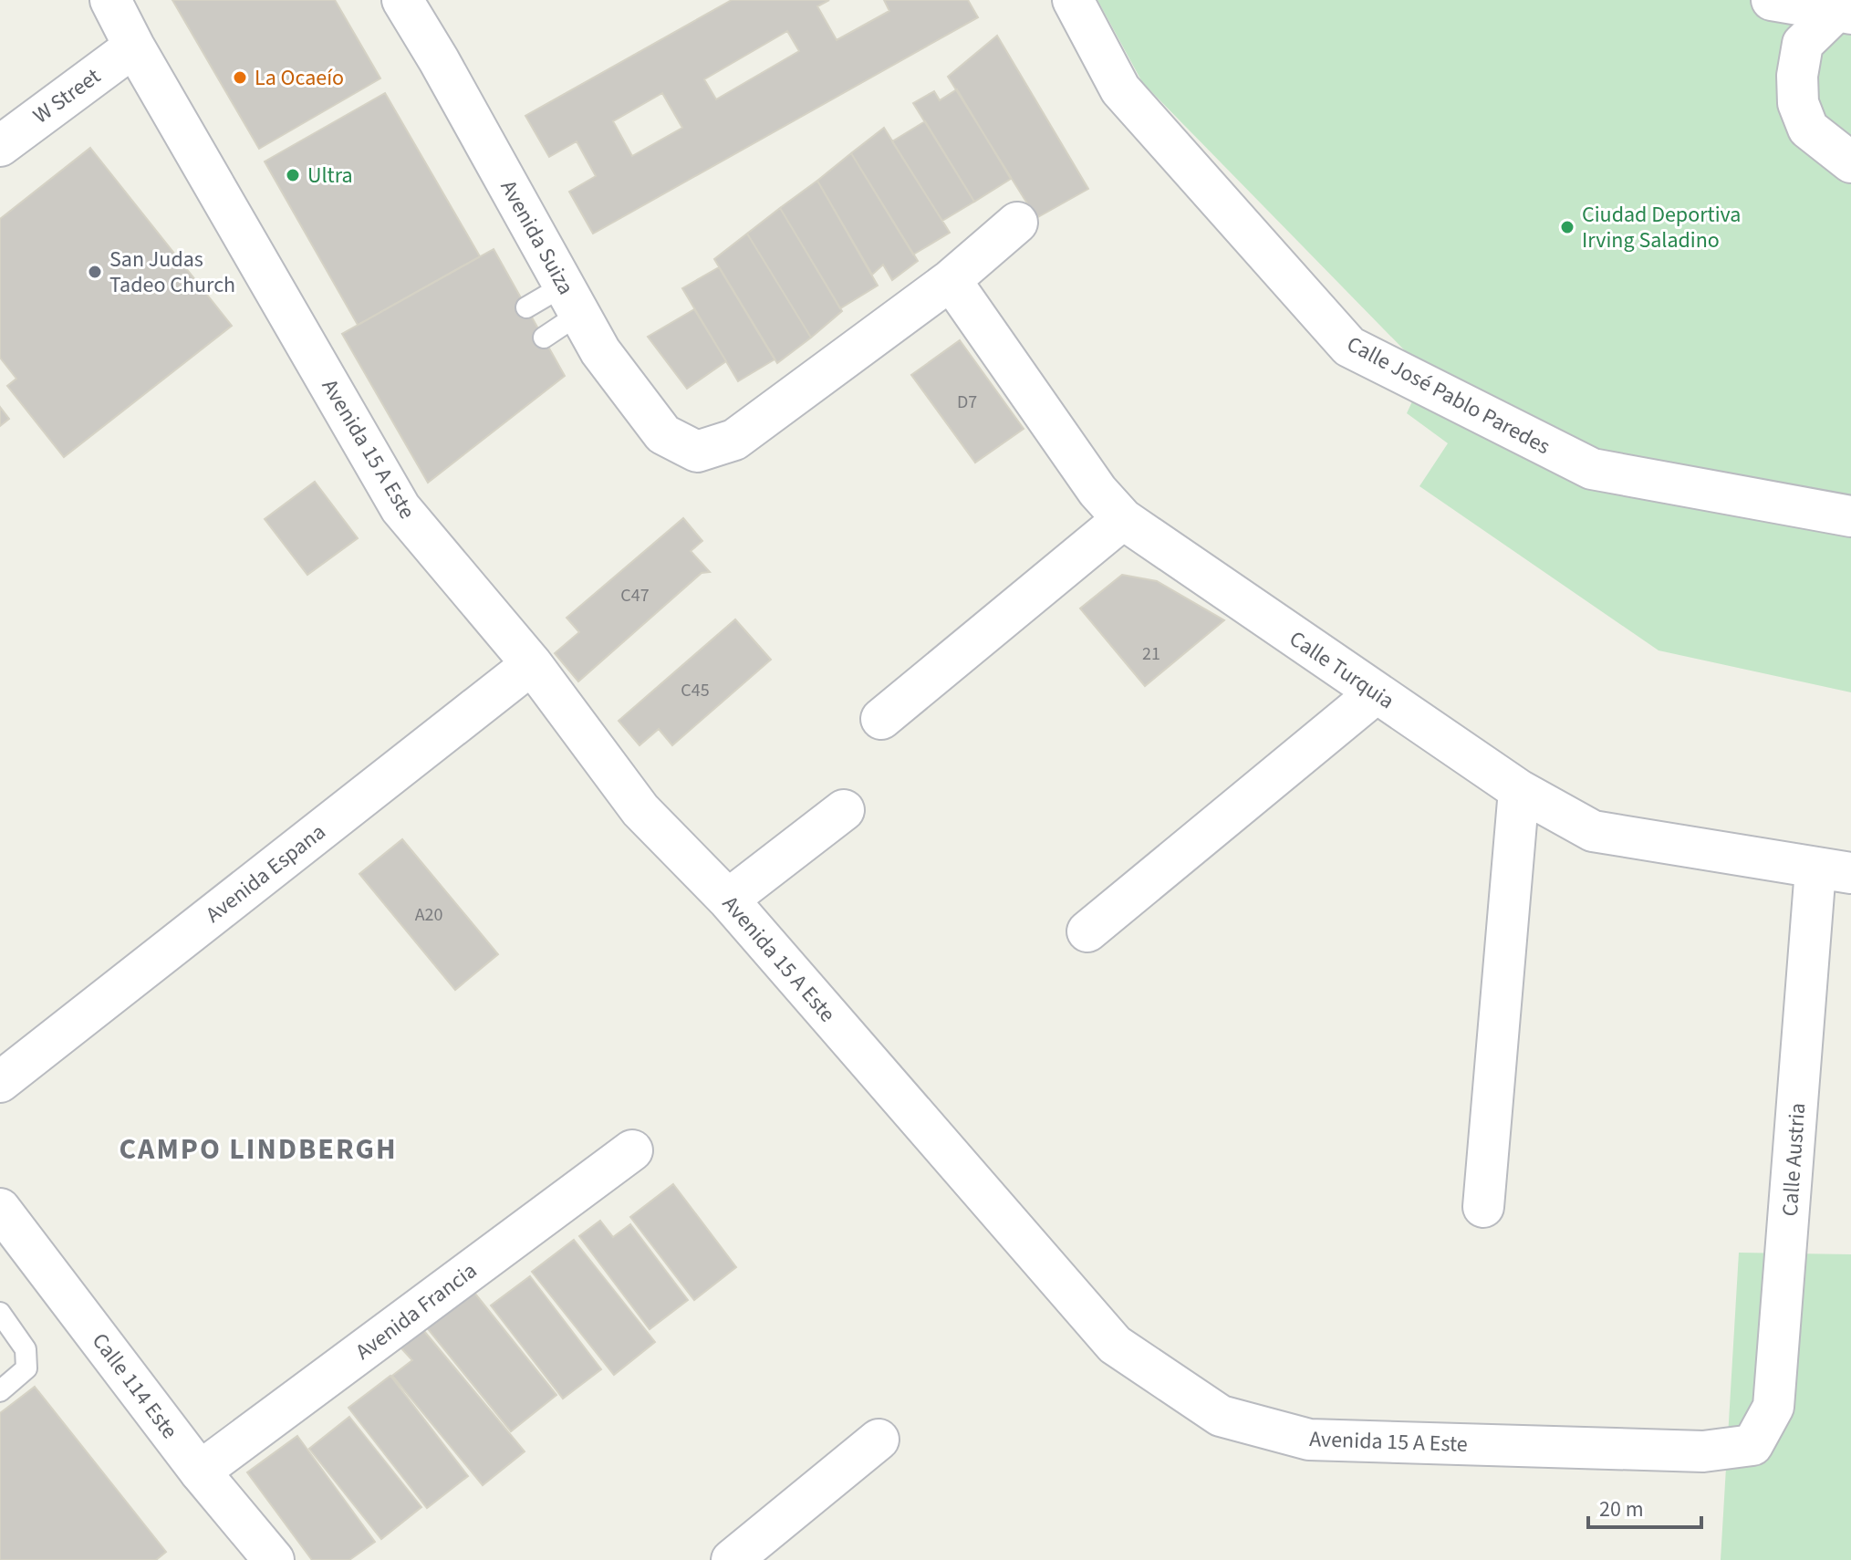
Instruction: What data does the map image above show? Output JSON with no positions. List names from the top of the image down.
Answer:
{
  "streets": {
    "street": [
      "W Street",
      "Avenida Suiza",
      "Calle José Pablo Paredes",
      "Avenida 15 A Este",
      "Calle Turquia",
      "Avenida Espana",
      "Calle Austria",
      "Avenida Francia",
      "Calle 114 Este"
    ]
  },
  "crossings": [
    ["W Street", "Avenida 15 A Este"],
    ["Avenida Suiza", "Calle Turquia"],
    ["Avenida 15 A Este", "Avenida Espana"],
    ["Avenida 15 A Este", "Calle Austria"],
    ["Calle Turquia", "Calle Austria"],
    ["Avenida Francia", "Calle 114 Este"]
  ],
  "districts": ["CAMPO LINDBERGH"],
  "places": [
    "La Ocaeío",
    "Ultra",
    "Ciudad Deportiva Irving Saladino",
    "San Judas Tadeo Church"
  ],
  "house_numbers": [
    "D7",
    "C47",
    "21",
    "C45",
    "A20"
  ],
  "scale_bar": "20 m"
}
